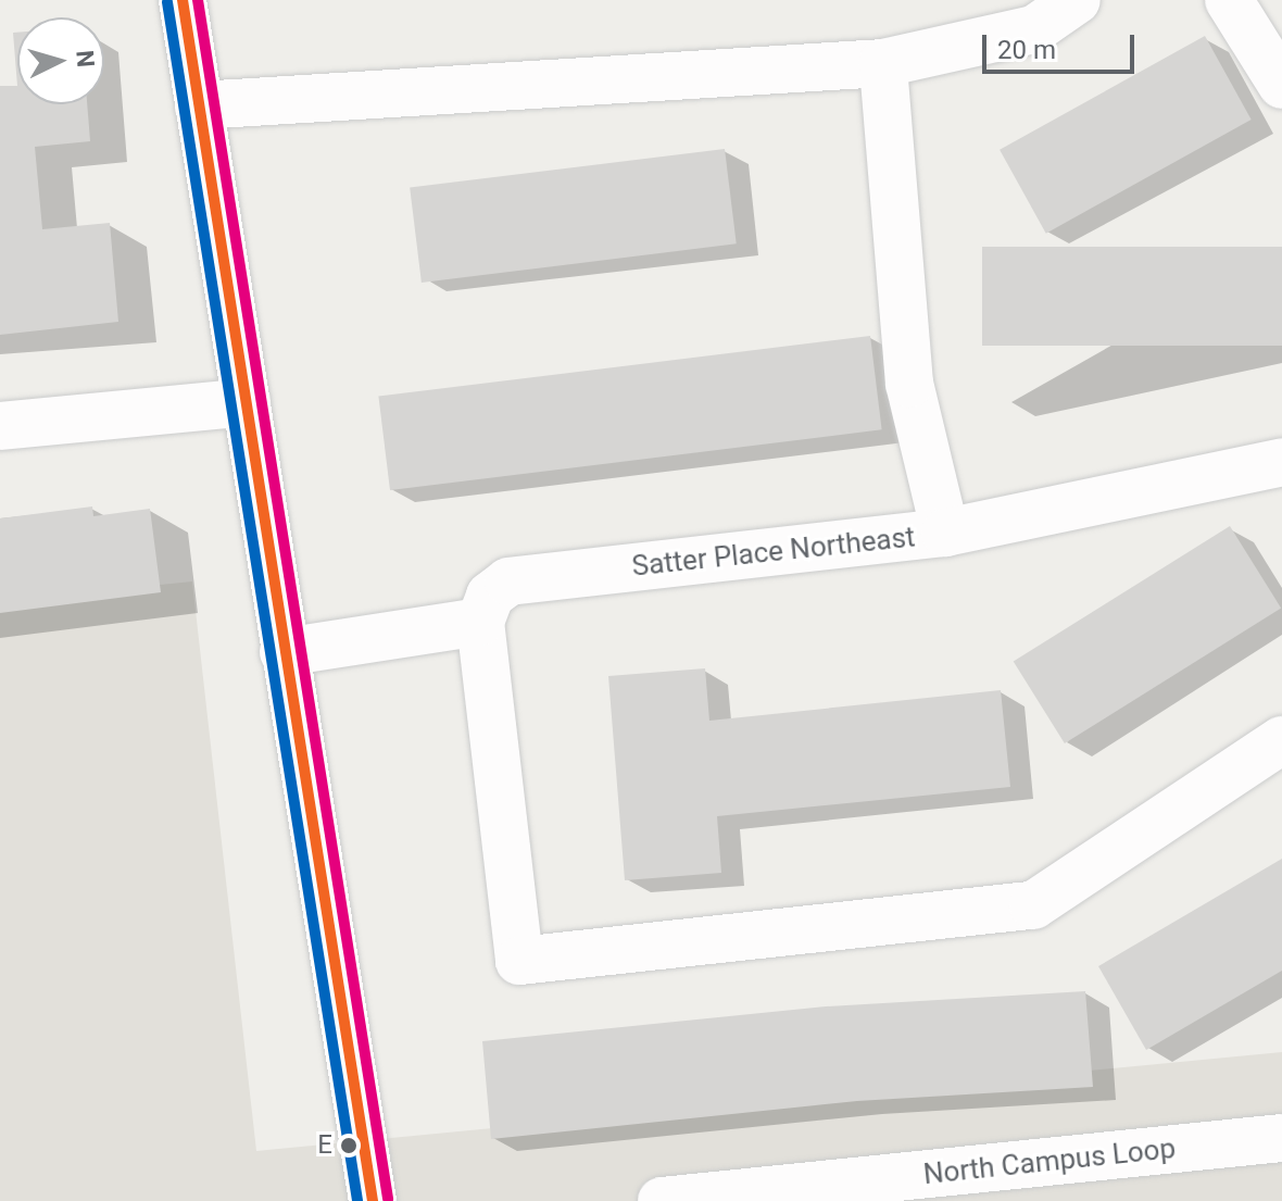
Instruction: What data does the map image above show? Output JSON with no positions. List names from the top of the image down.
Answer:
{
  "streets": {
    "street": ["Satter Place Northeast", "North Campus Loop"]
  },
  "places": ["E"],
  "scale_bar": "20 m",
  "north": "right"
}
